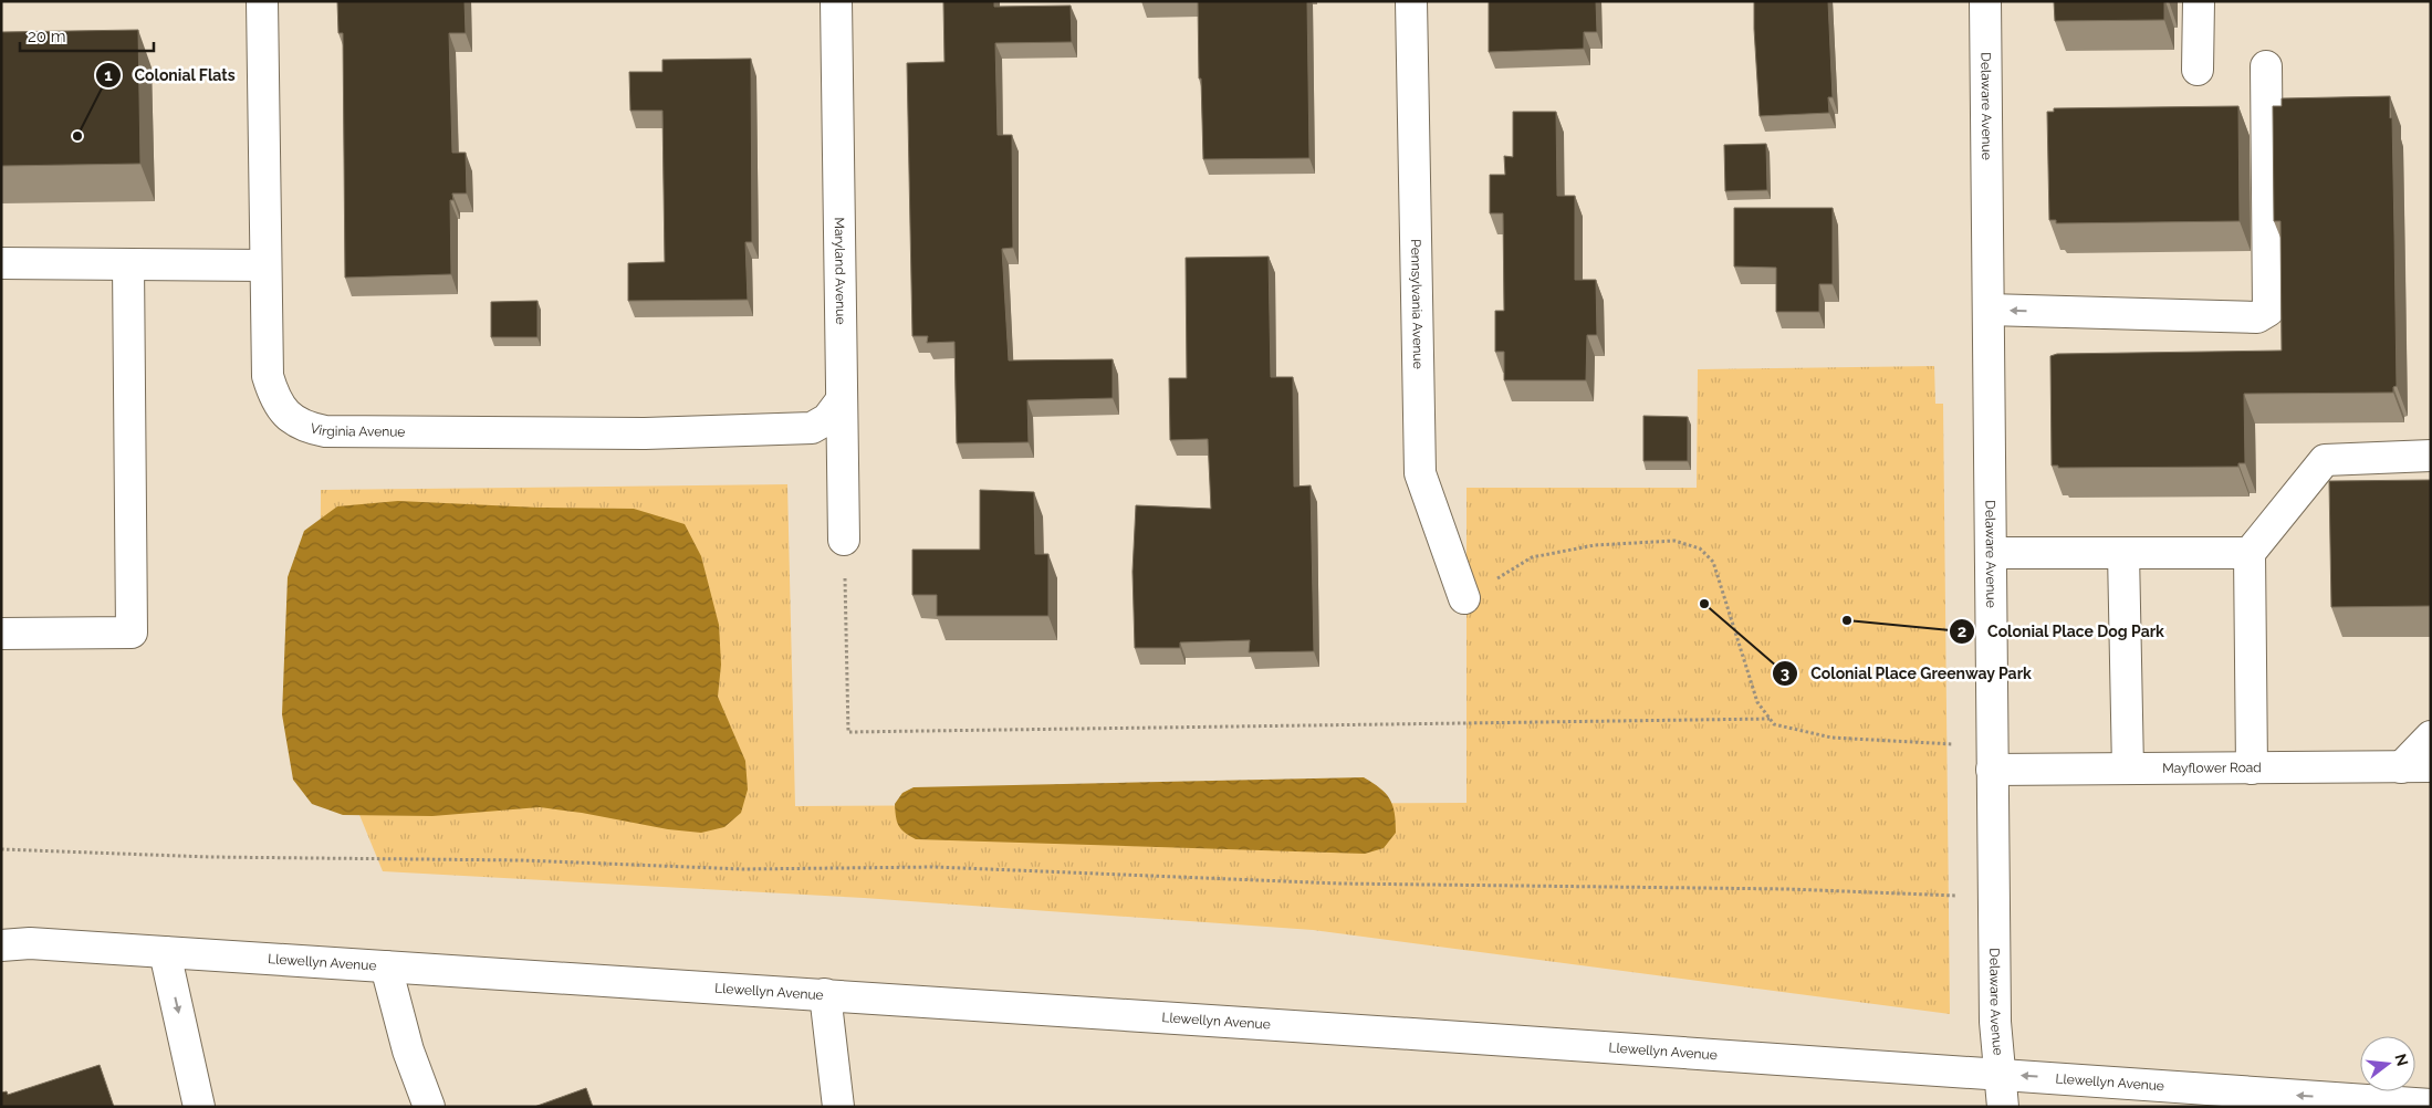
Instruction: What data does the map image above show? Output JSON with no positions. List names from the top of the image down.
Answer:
{
  "streets": {
    "street": [
      "Delaware Avenue",
      "Maryland Avenue",
      "Pennsylvania Avenue",
      "Virginia Avenue",
      "Mayflower Road",
      "Llewellyn Avenue"
    ]
  },
  "crossings": [
    ["Delaware Avenue", "Mayflower Road"],
    ["Delaware Avenue", "Llewellyn Avenue"],
    ["Maryland Avenue", "Virginia Avenue"]
  ],
  "places": ["Colonial Flats", "Colonial Place Greenway Park", "Colonial Place Dog Park"],
  "scale_bar": "20 m",
  "north": "right"
}
